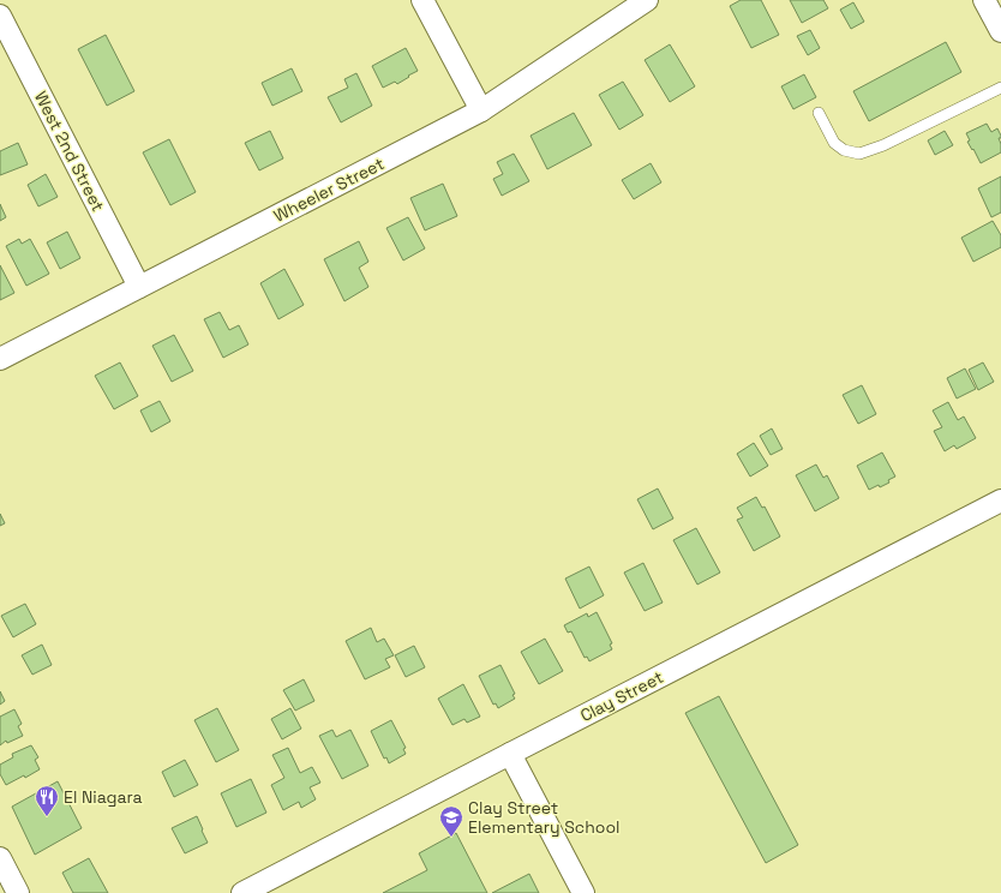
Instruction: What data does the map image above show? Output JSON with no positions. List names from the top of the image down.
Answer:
{
  "streets": {
    "street": ["West 2nd Street", "Wheeler Street", "Clay Street"]
  },
  "crossings": [
    ["West 2nd Street", "Wheeler Street"]
  ],
  "places": {
    "restaurant": ["El Niagara"],
    "school or university": ["Clay Street Elementary School"]
  }
}
